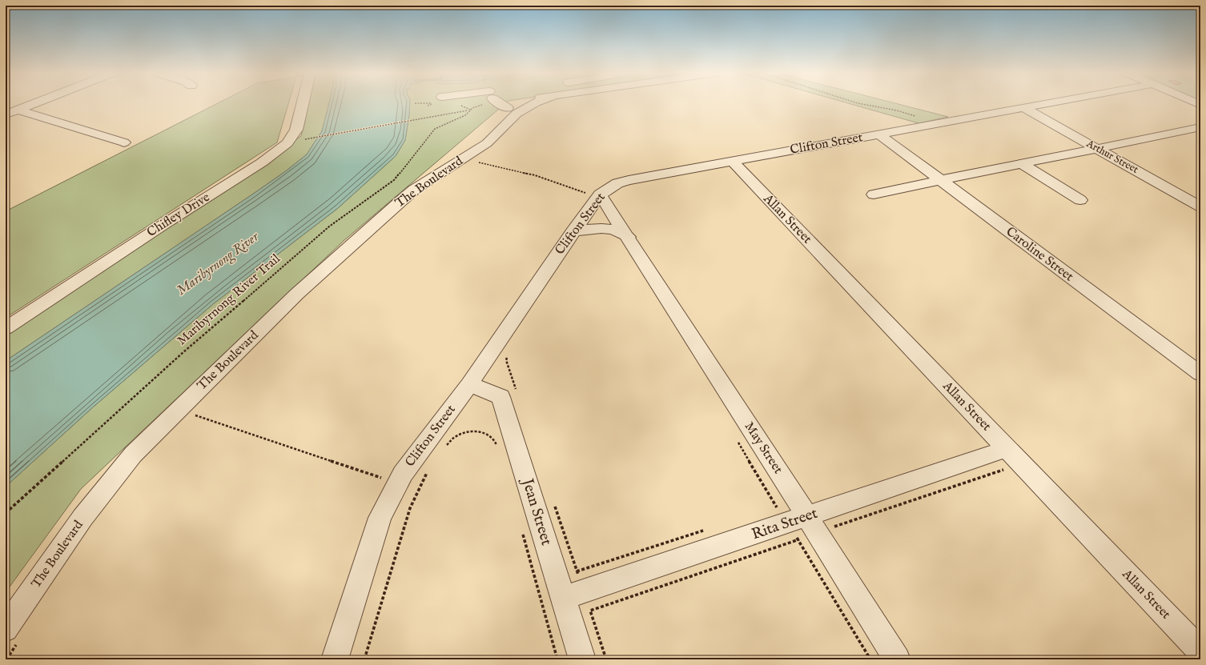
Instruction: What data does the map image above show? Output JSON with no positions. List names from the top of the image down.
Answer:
{
  "streets": {
    "street": [
      "Clifton Street",
      "Arthur Street",
      "The Boulevard",
      "Chifley Drive",
      "Allan Street",
      "Caroline Street",
      "May Street",
      "Jean Street",
      "Rita Street"
    ],
    "path": ["Maribyrnong River Trail"]
  },
  "crossings": [
    ["Clifton Street", "Arthur Street"],
    ["Clifton Street", "Allan Street"],
    ["Clifton Street", "Caroline Street"],
    ["Clifton Street", "May Street"],
    ["Clifton Street", "Jean Street"],
    ["Allan Street", "Rita Street"],
    ["May Street", "Rita Street"],
    ["Jean Street", "Rita Street"]
  ],
  "water": ["Maribyrnong River"]
}
